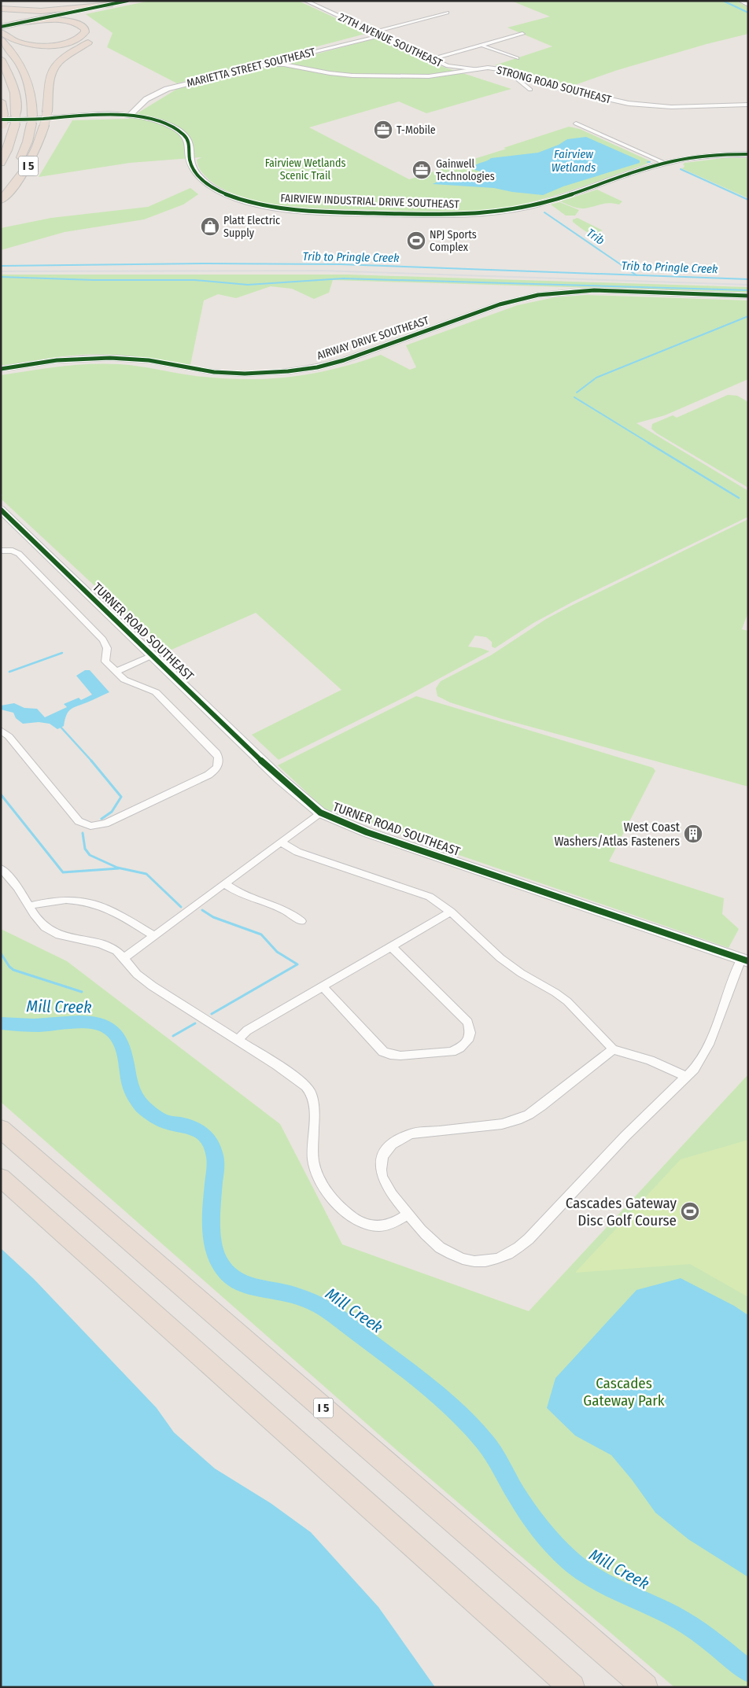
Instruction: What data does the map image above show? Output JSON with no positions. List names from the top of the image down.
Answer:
{
  "streets": {
    "highway": ["I 5"],
    "main road": ["FAIRVIEW INDUSTRIAL DRIVE SOUTHEAST", "TURNER ROAD SOUTHEAST"],
    "street": [
      "27TH AVENUE SOUTHEAST",
      "MARIETTA STREET SOUTHEAST",
      "STRONG ROAD SOUTHEAST",
      "AIRWAY DRIVE SOUTHEAST"
    ]
  },
  "crossings": [
    ["27TH AVENUE SOUTHEAST", "MARIETTA STREET SOUTHEAST"],
    ["27TH AVENUE SOUTHEAST", "STRONG ROAD SOUTHEAST"],
    ["MARIETTA STREET SOUTHEAST", "STRONG ROAD SOUTHEAST"],
    ["MARIETTA STREET SOUTHEAST", "FAIRVIEW INDUSTRIAL DRIVE SOUTHEAST"]
  ],
  "water": [
    "Fairview Wetlands",
    "Trib",
    "Trib to Pringle Creek",
    "Mill Creek"
  ],
  "parks": ["Fairview Wetlands Scenic Trail", "Cascades Gateway Park"],
  "places": {
    "office": ["T-Mobile", "Gainwell Technologies"],
    "shop": ["Platt Electric Supply"],
    "sports": ["NPJ Sports Complex", "Cascades Gateway Disc Golf Course"],
    "building": ["West Coast Washers/Atlas Fasteners"]
  }
}
